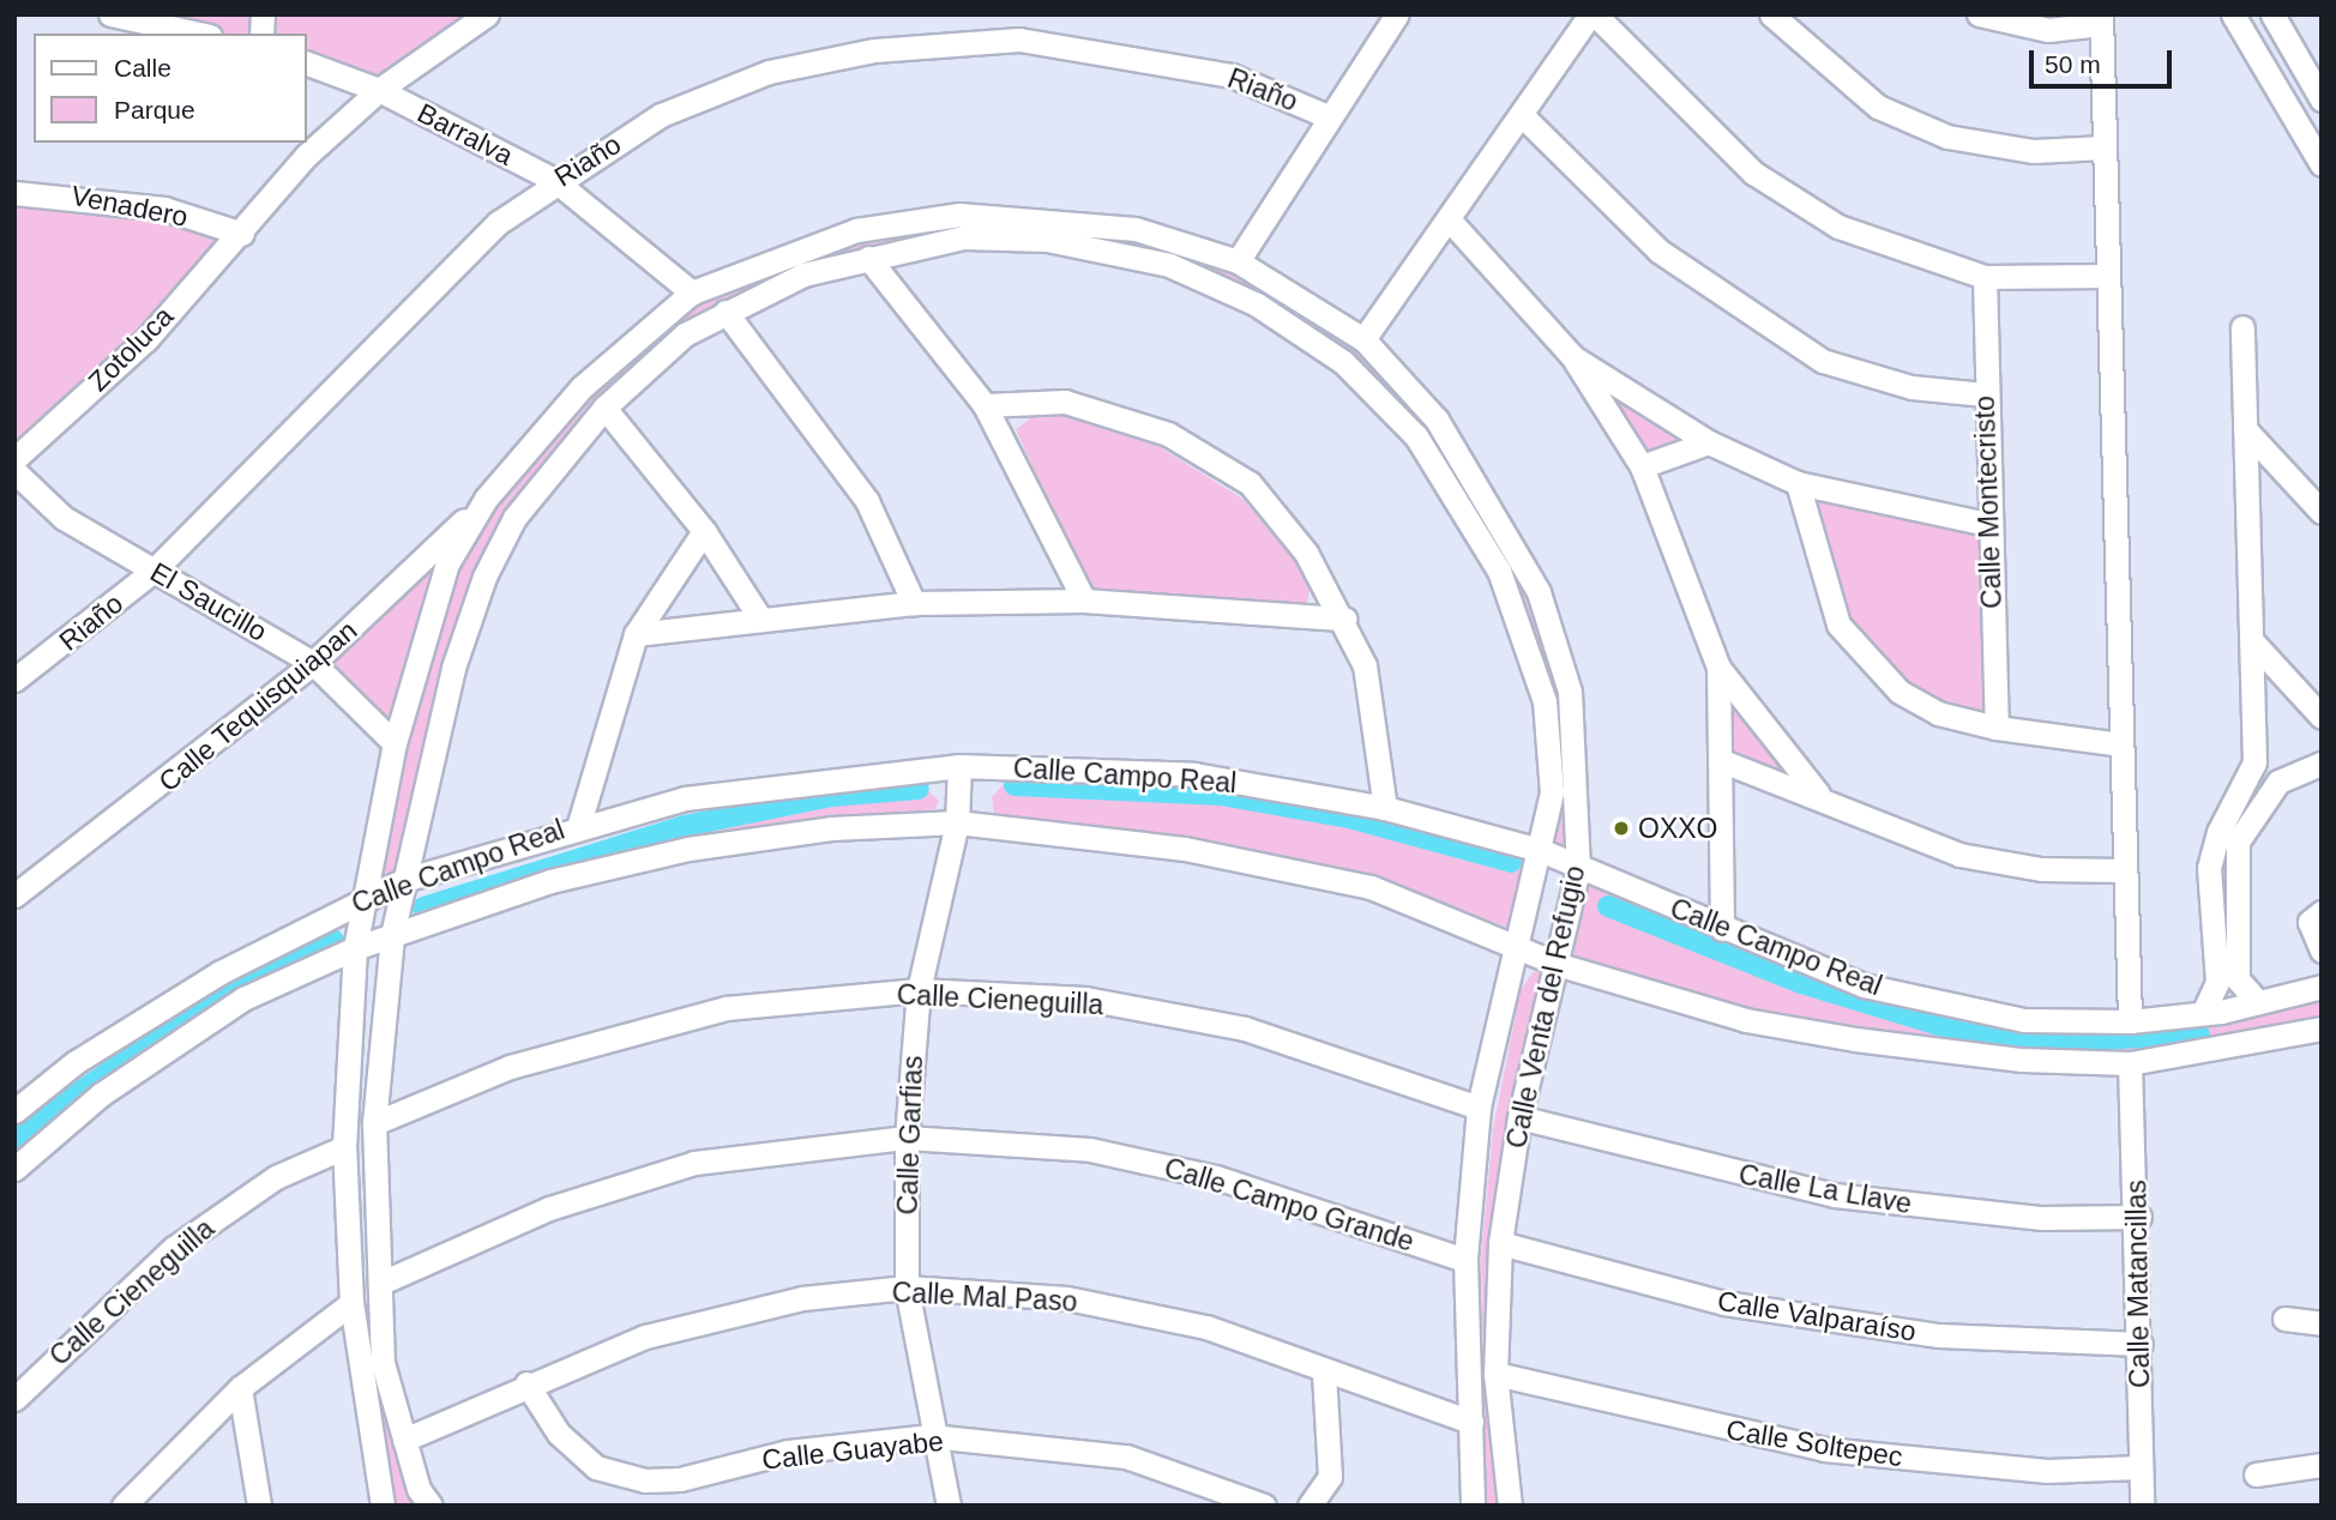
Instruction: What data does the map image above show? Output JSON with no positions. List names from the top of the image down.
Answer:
{
  "streets": {
    "street": [
      "Riaño",
      "Barralva",
      "Venadero",
      "Zotoluca",
      "Calle Montecristo",
      "El Saucillo",
      "Calle Tequisquiapan",
      "Calle Campo Real",
      "Calle Cieneguilla",
      "Calle Venta del Refugio",
      "Calle Garfias",
      "Calle La Llave",
      "Calle Campo Grande",
      "Calle Matancillas",
      "Calle Mal Paso",
      "Calle Valparaíso",
      "Calle Soltepec",
      "Calle Guayabe"
    ]
  },
  "crossings": [
    ["Riaño", "Barralva"],
    ["Riaño", "El Saucillo"],
    ["Barralva", "Zotoluca"],
    ["Barralva", "Calle Venta del Refugio"],
    ["Venadero", "Zotoluca"],
    ["El Saucillo", "Calle Tequisquiapan"],
    ["El Saucillo", "Calle Venta del Refugio"],
    ["Calle Tequisquiapan", "Calle Venta del Refugio"],
    ["Calle Campo Real", "Calle Venta del Refugio"],
    ["Calle Campo Real", "Calle Garfias"],
    ["Calle Campo Real", "Calle Matancillas"],
    ["Calle Cieneguilla", "Calle Venta del Refugio"],
    ["Calle Cieneguilla", "Calle Garfias"],
    ["Calle Venta del Refugio", "Calle La Llave"],
    ["Calle Venta del Refugio", "Calle Campo Grande"],
    ["Calle Venta del Refugio", "Calle Mal Paso"],
    ["Calle Venta del Refugio", "Calle Valparaíso"],
    ["Calle Venta del Refugio", "Calle Soltepec"],
    ["Calle Garfias", "Calle Campo Grande"],
    ["Calle Garfias", "Calle Mal Paso"],
    ["Calle Garfias", "Calle Guayabe"],
    ["Calle La Llave", "Calle Matancillas"],
    ["Calle Matancillas", "Calle Valparaíso"],
    ["Calle Matancillas", "Calle Soltepec"],
    ["Calle Mal Paso", "Calle Guayabe"]
  ],
  "places": ["OXXO"],
  "legend": ["Calle", "Parque"],
  "scale_bar": "50 m"
}
